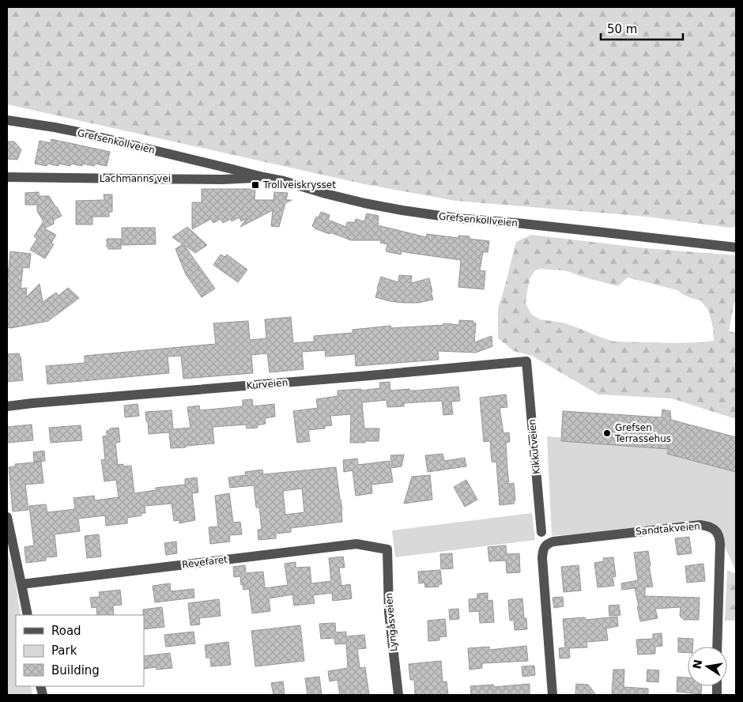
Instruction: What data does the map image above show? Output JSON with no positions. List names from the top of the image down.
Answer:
{
  "streets": {
    "street": [
      "Grefsenkollveien",
      "Lachmanns vei",
      "Kurveien",
      "Kikkutveien",
      "Sandtakveien",
      "Revefaret",
      "Lyngåsveien"
    ]
  },
  "crossings": [
    ["Grefsenkollveien", "Lachmanns vei"],
    ["Kurveien", "Kikkutveien"],
    ["Revefaret", "Lyngåsveien"]
  ],
  "places": {
    "transit": ["Trollveiskrysset"],
    "other": ["Grefsen Terrassehus"]
  },
  "legend": ["Road", "Park", "Building"],
  "scale_bar": "50 m",
  "north": "left"
}
